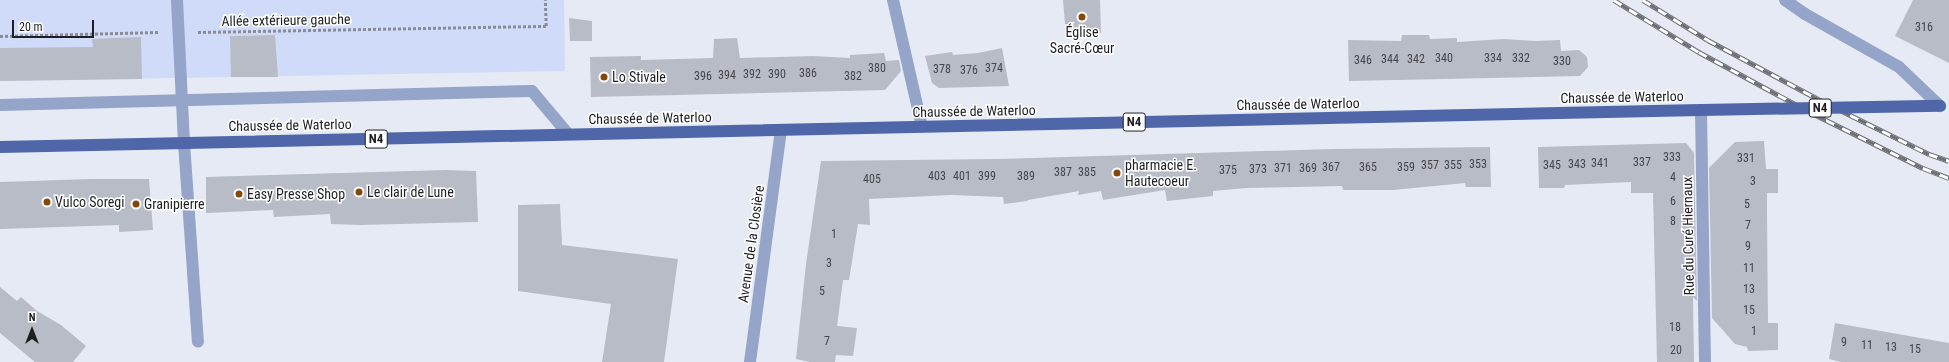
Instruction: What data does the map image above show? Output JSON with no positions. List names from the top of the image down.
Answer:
{
  "streets": {
    "main road": ["Chaussée de Waterloo", "N4"],
    "street": ["Rue du Curé Hiernaux", "Avenue de la Closière"],
    "path": ["Allée extérieure gauche"]
  },
  "crossings": [
    ["Chaussée de Waterloo", "Rue du Curé Hiernaux"],
    ["Chaussée de Waterloo", "Avenue de la Closière"]
  ],
  "places": [
    "Église Sacré-Cœur",
    "Lo Stivale",
    "pharmacie E. Hautecoeur",
    "Le clair de Lune",
    "Easy Presse Shop",
    "Vulco Soregi",
    "Granipierre"
  ],
  "house_numbers": [
    "316",
    "340",
    "334",
    "332",
    "344",
    "342",
    "346",
    "330",
    "380",
    "374",
    "378",
    "376",
    "386",
    "392",
    "390",
    "394",
    "396",
    "382",
    "333",
    "331",
    "337",
    "341",
    "353",
    "343",
    "357",
    "355",
    "345",
    "367",
    "365",
    "359",
    "371",
    "369",
    "373",
    "375",
    "387",
    "385",
    "403",
    "401",
    "399",
    "389",
    "4",
    "405",
    "3",
    "6",
    "5",
    "8",
    "7",
    "1",
    "9",
    "3",
    "11",
    "13",
    "5",
    "15",
    "18",
    "1",
    "7",
    "9",
    "11",
    "13",
    "15",
    "20"
  ],
  "scale_bar": "20 m",
  "north": "top"
}
